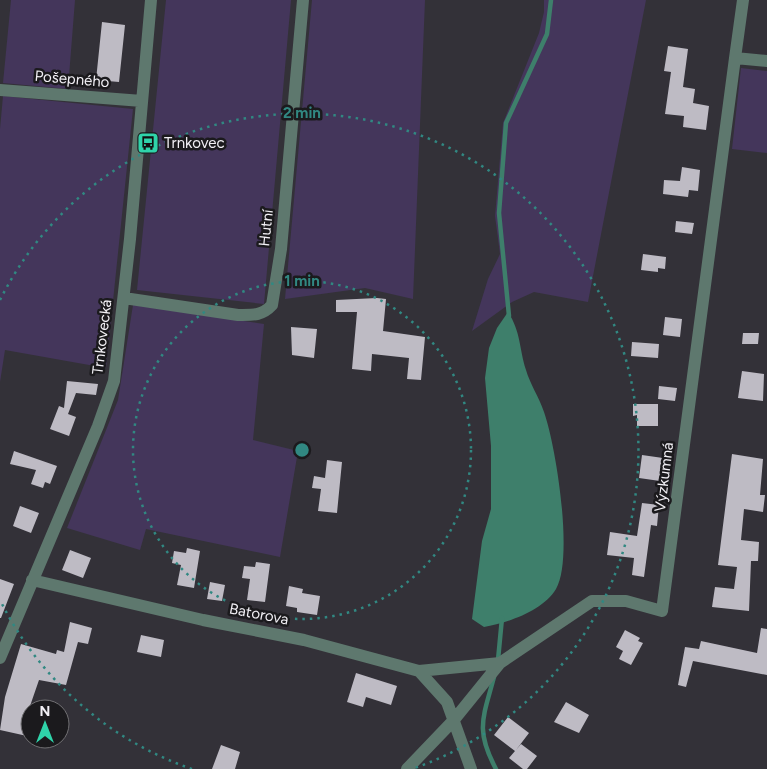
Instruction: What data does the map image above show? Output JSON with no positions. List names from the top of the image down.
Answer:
{
  "streets": {
    "street": [
      "Pošepného",
      "Hutní",
      "Trnkovecká",
      "Výzkumná",
      "Batorova"
    ]
  },
  "crossings": [
    ["Pošepného", "Trnkovecká"],
    ["Hutní", "Trnkovecká"],
    ["Trnkovecká", "Batorova"]
  ],
  "places": {
    "bus stop": ["Trnkovec"]
  },
  "north": "top",
  "rings": ["2 min", "1 min"]
}
